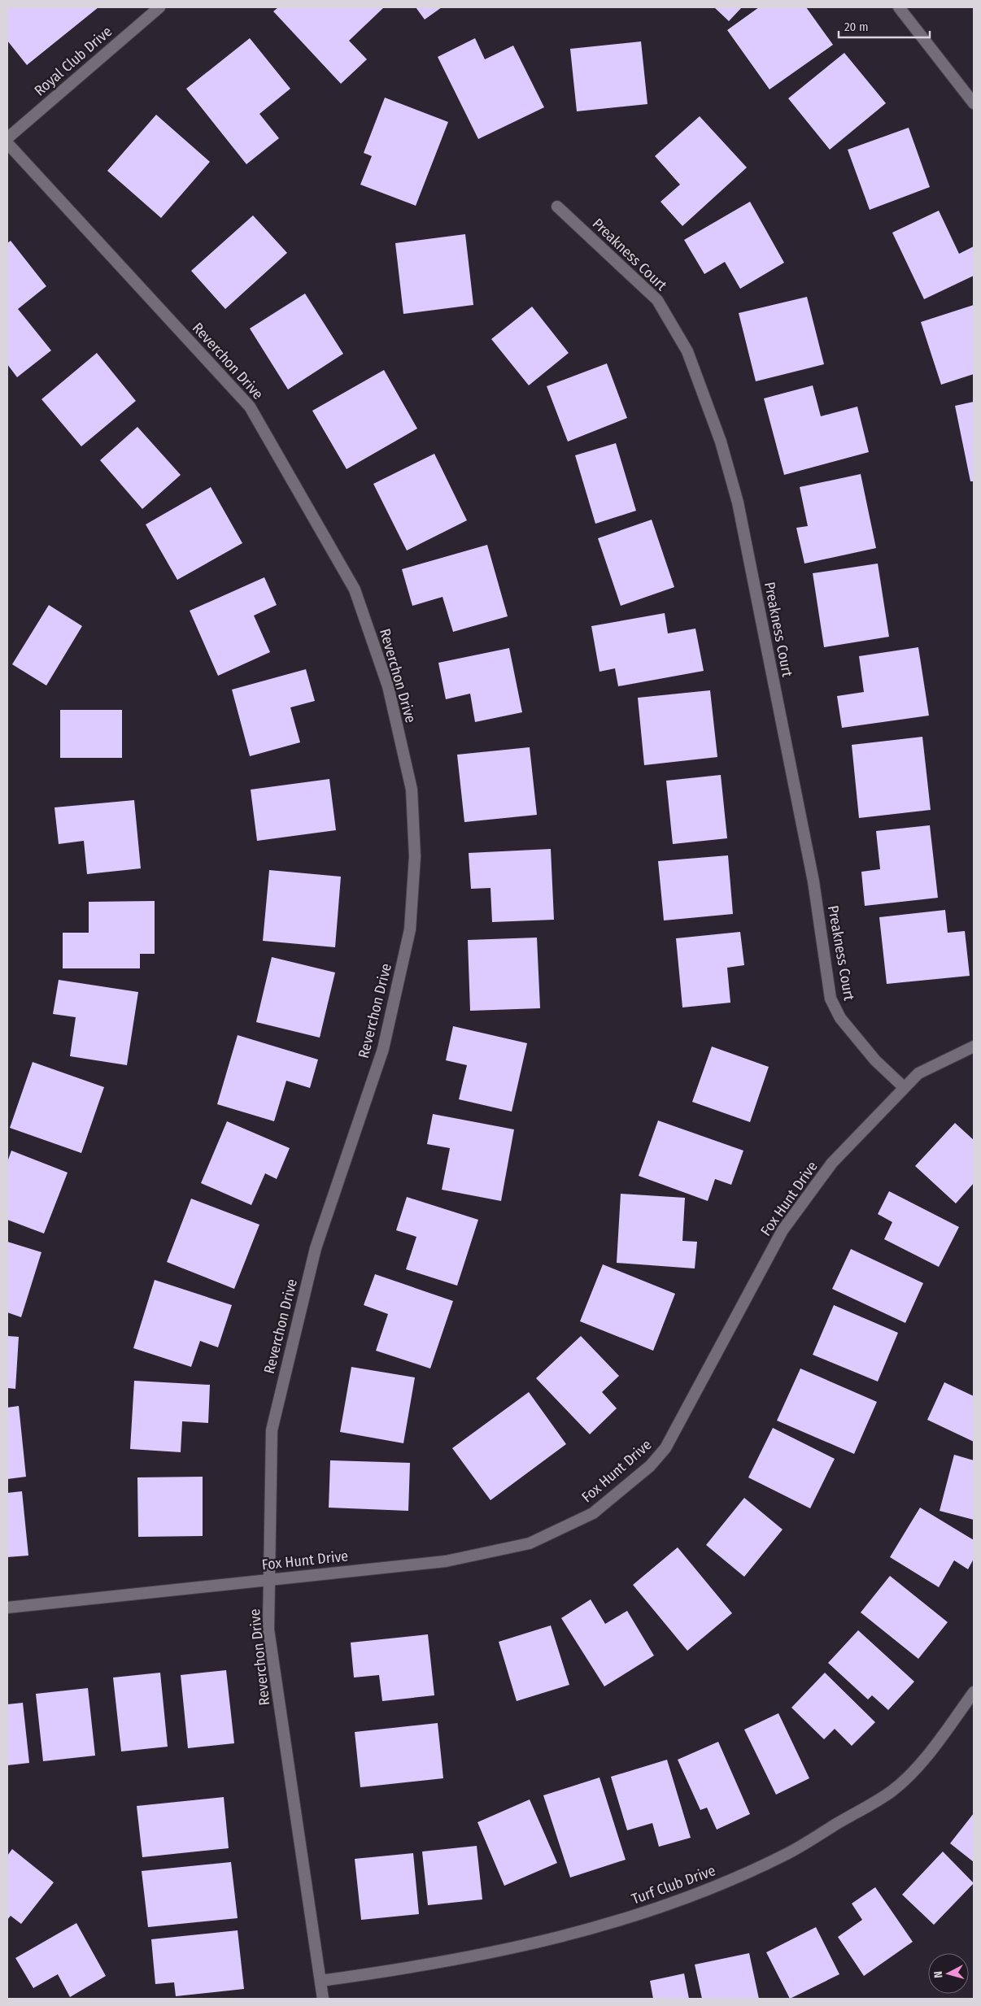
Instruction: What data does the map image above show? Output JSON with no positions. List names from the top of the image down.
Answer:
{
  "streets": {
    "street": [
      "Royal Club Drive",
      "Preakness Court",
      "Reverchon Drive",
      "Fox Hunt Drive",
      "Turf Club Drive"
    ]
  },
  "crossings": [
    ["Preakness Court", "Fox Hunt Drive"],
    ["Reverchon Drive", "Fox Hunt Drive"],
    ["Reverchon Drive", "Turf Club Drive"]
  ],
  "scale_bar": "20 m",
  "north": "left"
}
